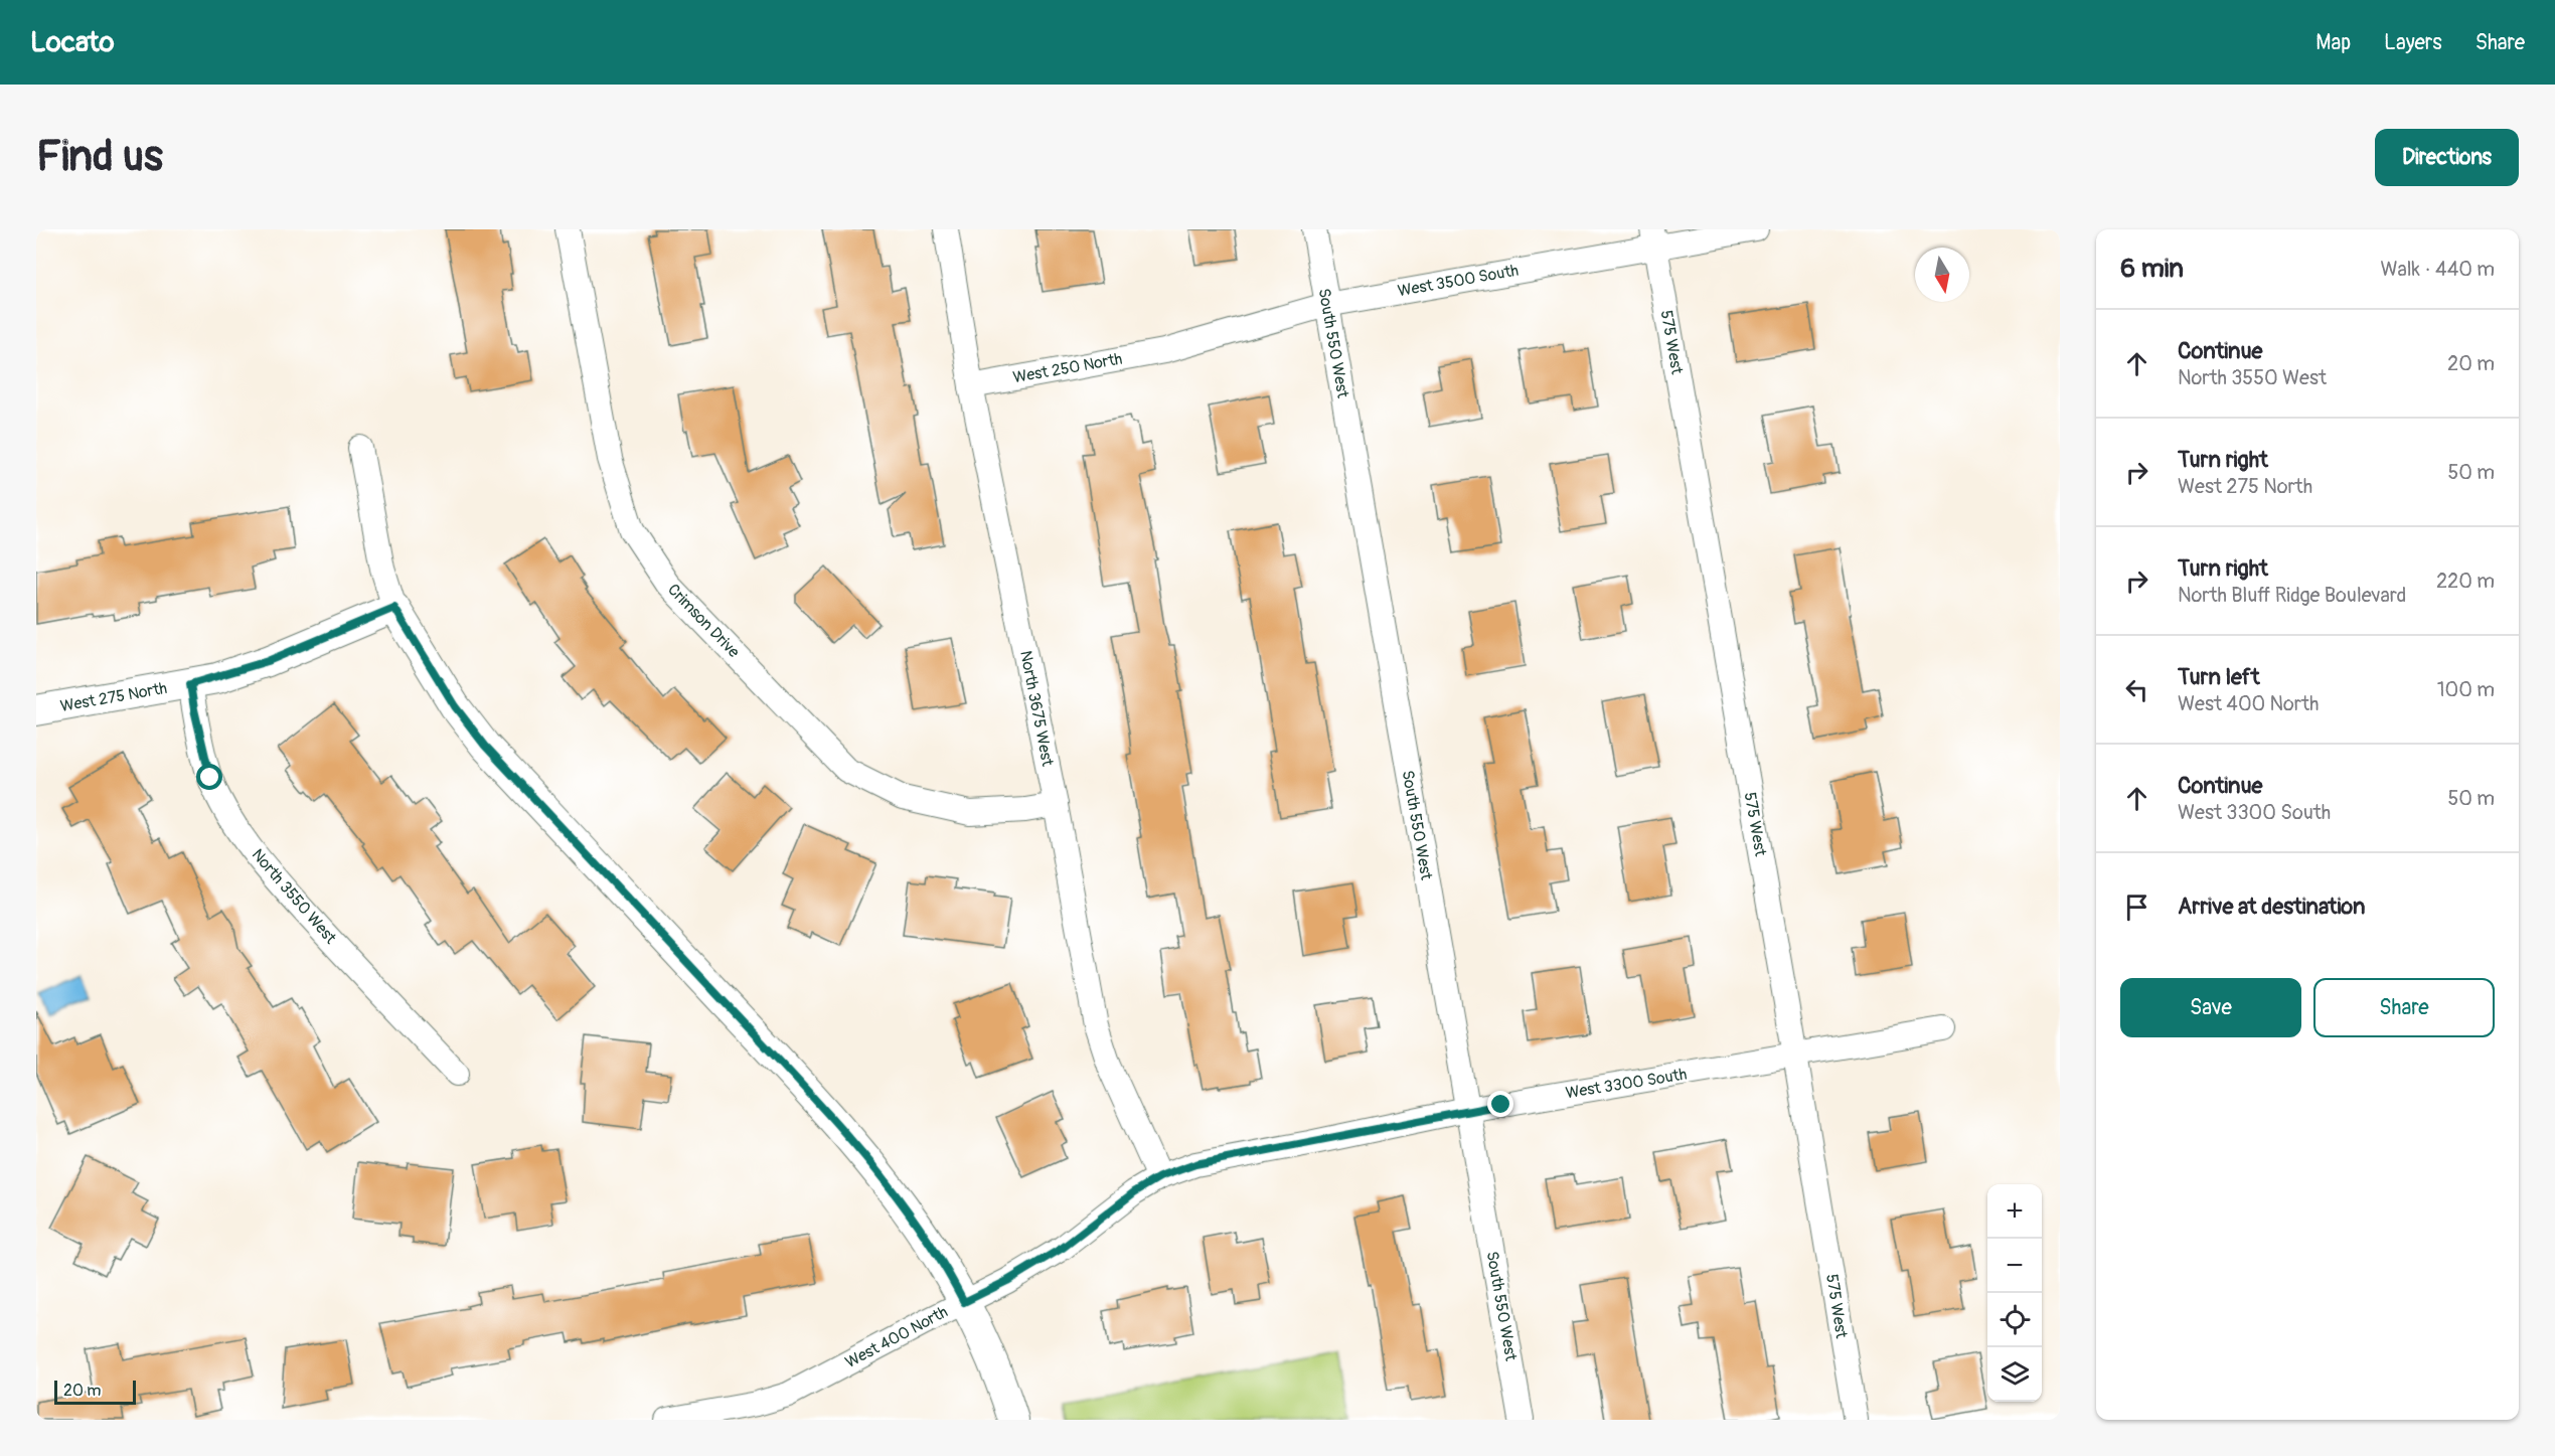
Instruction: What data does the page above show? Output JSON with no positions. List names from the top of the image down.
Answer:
{
  "streets": {
    "street": [
      "West 3500 South",
      "575 West",
      "South 550 West",
      "West 250 North",
      "Crimson Drive",
      "West 275 North",
      "North 3675 West",
      "North 3550 West",
      "West 3300 South",
      "West 400 North"
    ]
  },
  "crossings": [
    ["West 3500 South", "575 West"],
    ["West 3500 South", "South 550 West"],
    ["West 3500 South", "West 250 North"],
    ["575 West", "West 3300 South"],
    ["South 550 West", "West 3300 South"],
    ["West 250 North", "North 3675 West"],
    ["Crimson Drive", "North 3675 West"],
    ["West 275 North", "North 3550 West"],
    ["North 3675 West", "West 400 North"],
    ["West 3300 South", "West 400 North"]
  ],
  "scale_bar": "20 m",
  "north": "bottom",
  "page": {
    "header": "Locato",
    "nav": ["Map", "Layers", "Share"],
    "buttons": [
      "Directions",
      ["Save", "Share"]
    ],
    "title": "Find us",
    "heading": ["6 min", "Walk · 440 m"],
    "list": [
      ["Continue", "North 3550 West", "20 m"],
      ["Turn right", "West 275 North", "50 m"],
      ["Turn right", "North Bluff Ridge Boulevard", "220 m"],
      ["Turn left", "West 400 North", "100 m"],
      ["Continue", "West 3300 South", "50 m"],
      "Arrive at destination"
    ],
    "map_buttons": ["+", "−"],
    "scale": "20 m"
  }
}
